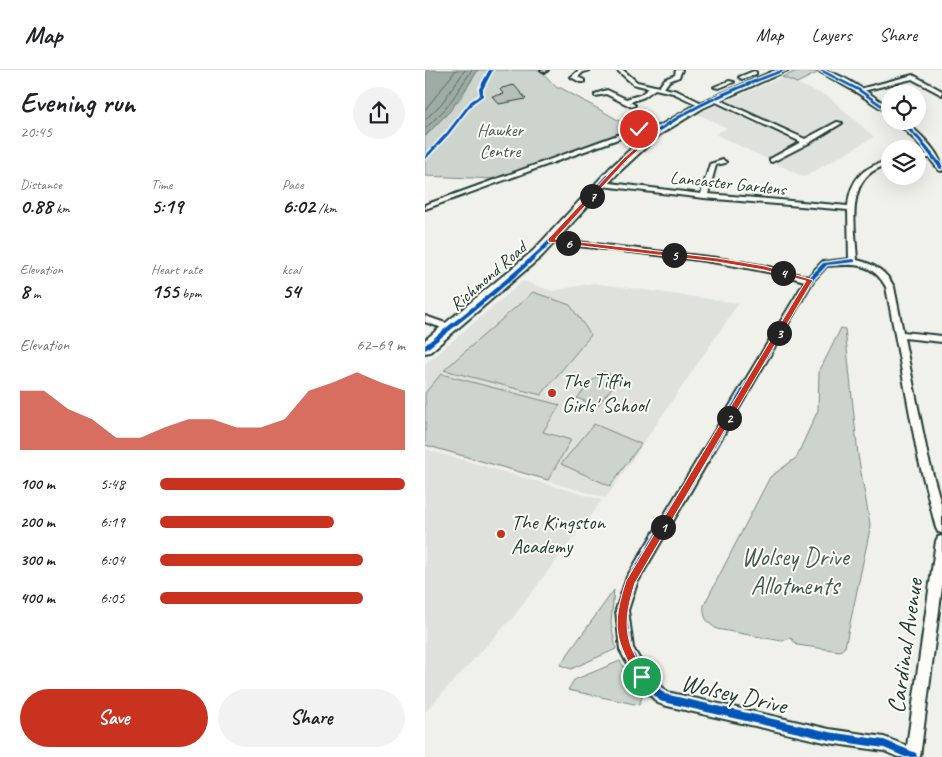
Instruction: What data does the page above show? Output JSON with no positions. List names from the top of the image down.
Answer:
{
  "streets": {
    "main road": ["Richmond Road"],
    "street": ["Lancaster Gardens", "Cardinal Avenue", "Wolsey Drive"]
  },
  "crossings": [
    ["Lancaster Gardens", "Richmond Road"],
    ["Cardinal Avenue", "Wolsey Drive"]
  ],
  "parks": ["Hawker Centre", "Wolsey Drive Allotments"],
  "places": ["The Tiffin Girls' School", "The Kingston Academy"],
  "page": {
    "header": "Map",
    "nav": ["Map", "Layers", "Share"],
    "heading": ["Evening run", "20:45"],
    "stats": [
      ["Distance", "0.88 km"],
      ["Time", "5:19"],
      ["Pace", "6:02 /km"],
      ["Elevation", "8 m"],
      ["Heart rate", "155 bpm"],
      ["kcal", "54"]
    ],
    "pins": [
      "7",
      "6",
      "5",
      "4",
      "3",
      "2",
      "1"
    ],
    "chart": ["Elevation", "62–69 m"],
    "list": [
      {
        "name": "100 m",
        "note": "5:48"
      },
      {
        "name": "200 m",
        "note": "6:19"
      },
      {
        "name": "300 m",
        "note": "6:04"
      },
      {
        "name": "400 m",
        "note": "6:05"
      }
    ],
    "buttons": ["Save", "Share"]
  }
}
